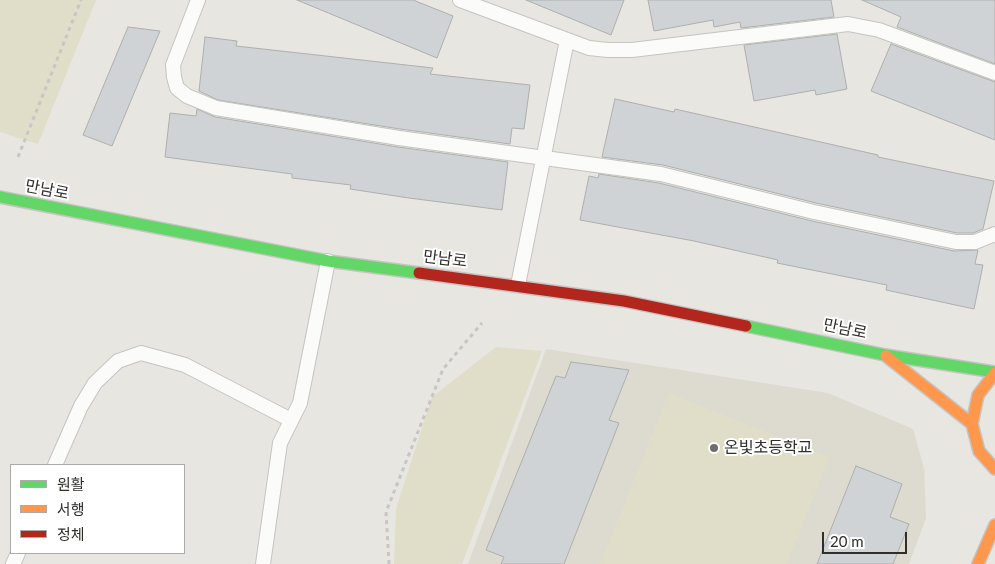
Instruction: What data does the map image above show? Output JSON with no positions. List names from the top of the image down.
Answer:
{
  "streets": {
    "street": ["만남로"]
  },
  "places": ["온빛초등학교"],
  "legend": ["원활", "서행", "정체"],
  "scale_bar": "20 m"
}
